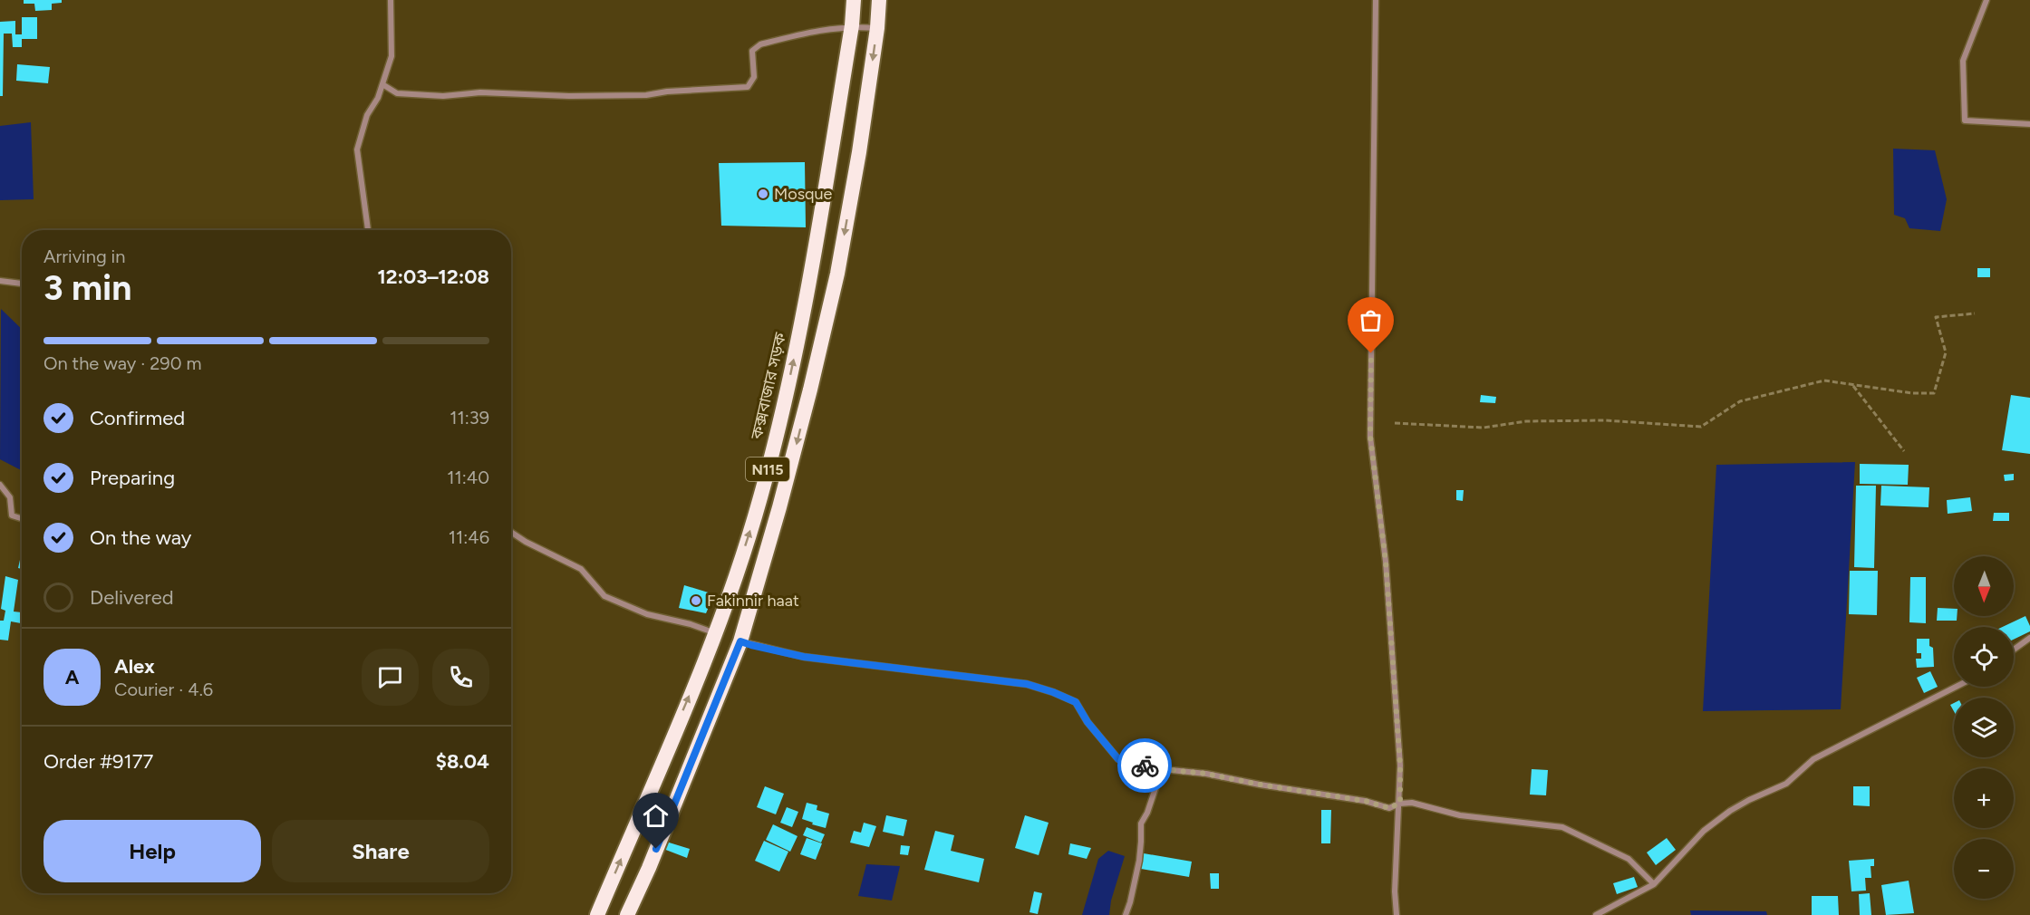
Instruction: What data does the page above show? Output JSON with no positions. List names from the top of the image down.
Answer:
{
  "streets": {
    "highway": ["কক্সবাজার সড়ক", "N115"]
  },
  "places": ["Mosque", "Fakinnir haat"],
  "north": "bottom",
  "page": {
    "heading": ["3 min", "Arriving in", "12:03–12:08"],
    "panel": [
      "Alex",
      "Courier · 4.6",
      "Order #9177",
      "$8.04"
    ],
    "bar": "On the way · 290 m",
    "list": [
      ["Confirmed", "11:39"],
      ["Preparing", "11:40"],
      ["On the way", "11:46"],
      "Delivered"
    ],
    "map_buttons": ["+", "−"],
    "round": "A",
    "buttons": ["Help", "Share"]
  }
}
